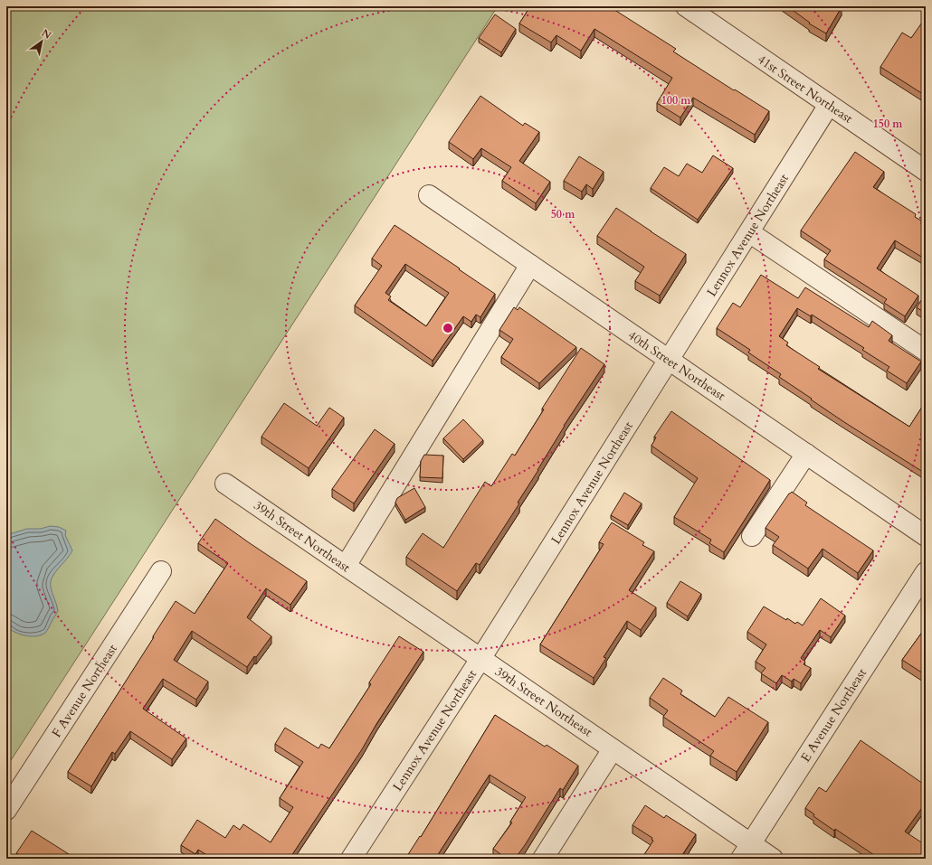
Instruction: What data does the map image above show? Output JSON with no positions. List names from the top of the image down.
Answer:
{
  "streets": {
    "street": [
      "41st Street Northeast",
      "Lennox Avenue Northeast",
      "40th Street Northeast",
      "39th Street Northeast",
      "F Avenue Northeast",
      "E Avenue Northeast"
    ]
  },
  "crossings": [
    ["41st Street Northeast", "Lennox Avenue Northeast"],
    ["Lennox Avenue Northeast", "40th Street Northeast"],
    ["Lennox Avenue Northeast", "39th Street Northeast"],
    ["39th Street Northeast", "E Avenue Northeast"]
  ],
  "north": "top right",
  "rings": ["100 m", "150 m", "50 m"]
}
